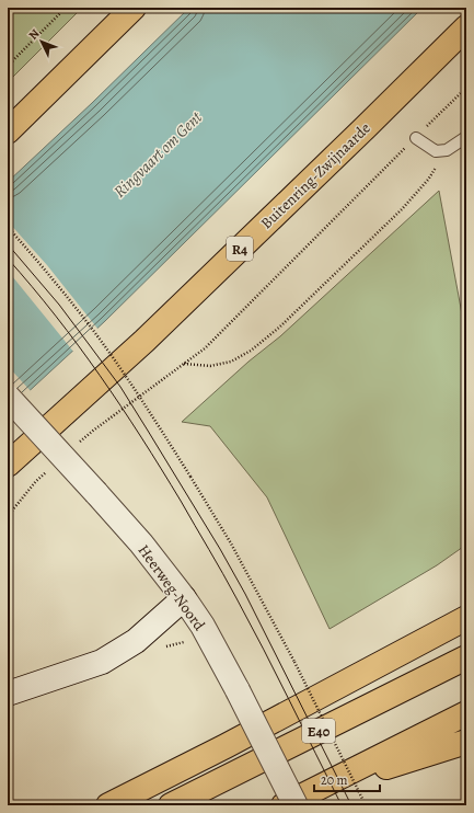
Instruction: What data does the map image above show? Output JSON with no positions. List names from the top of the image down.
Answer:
{
  "streets": {
    "highway": ["Buitenring-Zwijnaarde", "R4", "E40"],
    "street": ["Heerweg-Noord"]
  },
  "water": ["Ringvaart om Gent"],
  "scale_bar": "20 m",
  "north": "top left"
}
